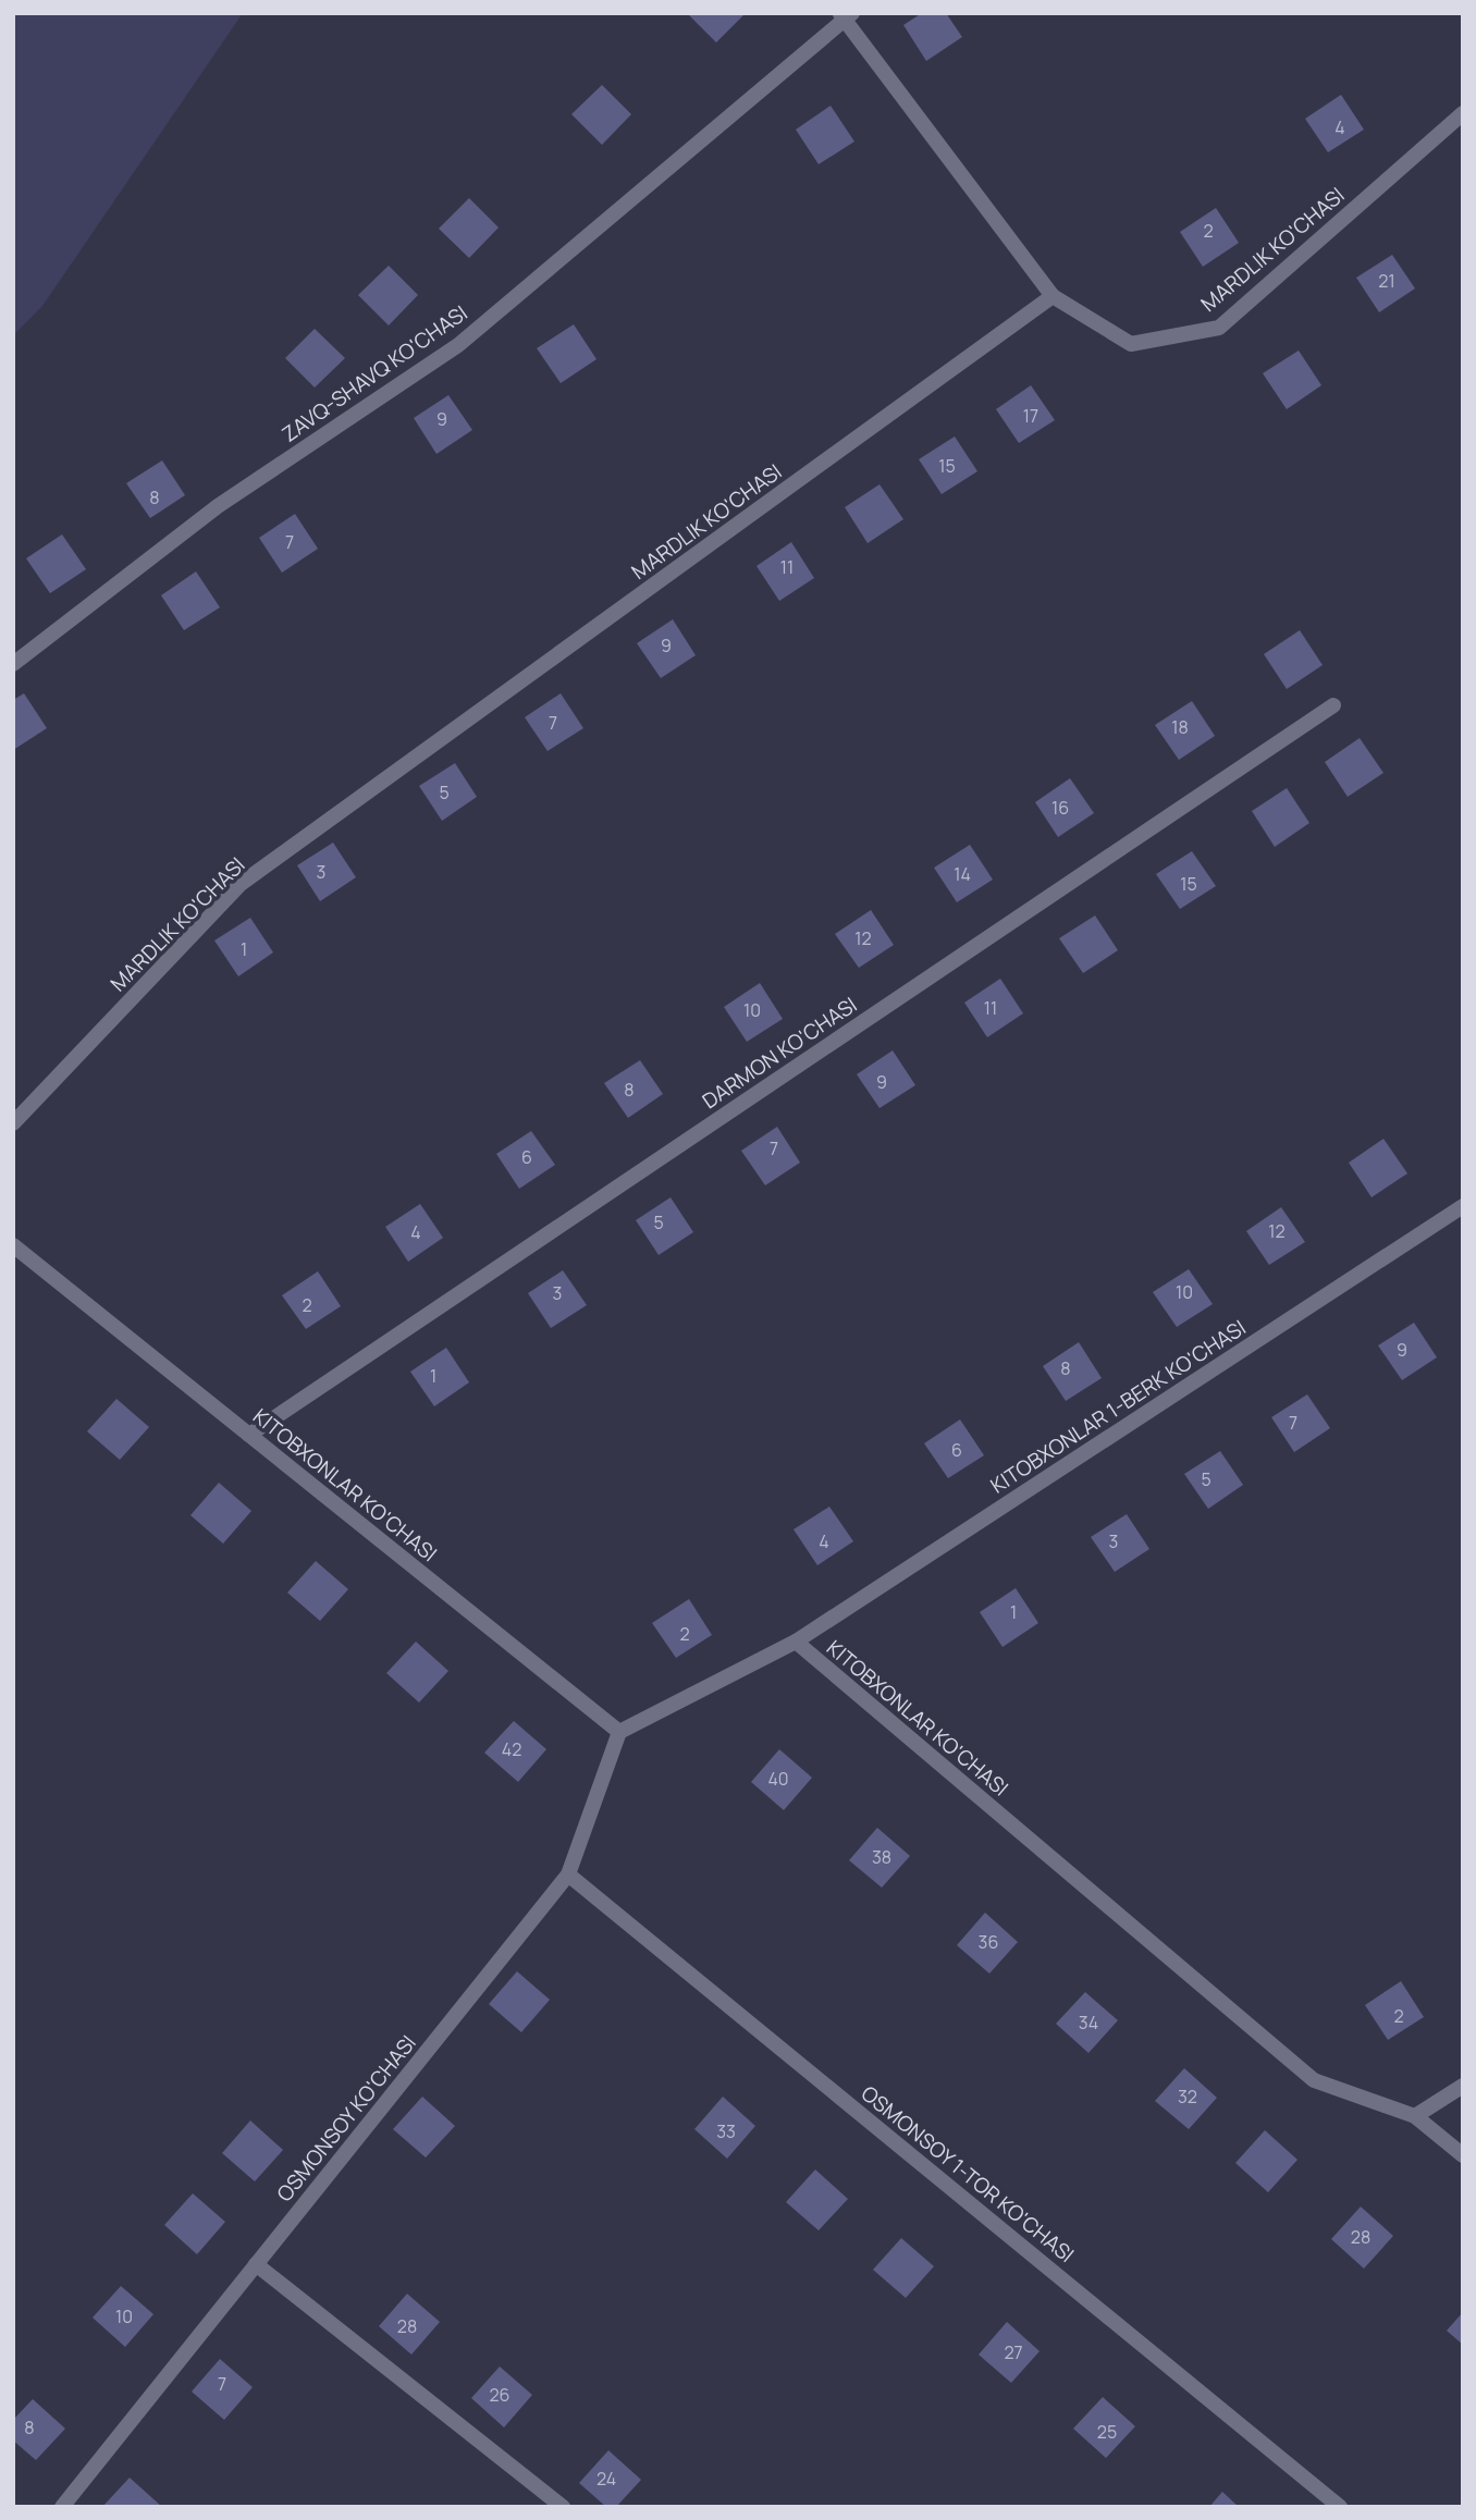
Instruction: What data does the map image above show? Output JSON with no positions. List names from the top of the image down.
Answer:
{
  "streets": {
    "street": [
      "MARDLIK KO'CHASI",
      "ZAVQ-SHAVQ KO'CHASI",
      "DARMON KO'CHASI",
      "KITOBXONLAR 1-BERK KO'CHASI",
      "KITOBXONLAR KO'CHASI",
      "OSMONSOY KO'CHASI",
      "OSMONSOY 1-TOR KO'CHASI"
    ]
  },
  "crossings": [
    ["DARMON KO'CHASI", "KITOBXONLAR KO'CHASI"],
    ["KITOBXONLAR 1-BERK KO'CHASI", "KITOBXONLAR KO'CHASI"],
    ["KITOBXONLAR KO'CHASI", "OSMONSOY KO'CHASI"],
    ["OSMONSOY KO'CHASI", "OSMONSOY 1-TOR KO'CHASI"]
  ],
  "house_numbers": [
    "4",
    "2",
    "21",
    "17",
    "9",
    "15",
    "8",
    "7",
    "11",
    "9",
    "7",
    "18",
    "5",
    "16",
    "3",
    "14",
    "15",
    "12",
    "1",
    "11",
    "10",
    "9",
    "8",
    "7",
    "6",
    "5",
    "12",
    "4",
    "10",
    "3",
    "2",
    "9",
    "8",
    "1",
    "7",
    "6",
    "5",
    "4",
    "3",
    "1",
    "2",
    "42",
    "40",
    "38",
    "36",
    "2",
    "34",
    "32",
    "33",
    "28",
    "10",
    "28",
    "27",
    "7",
    "26",
    "8",
    "25",
    "24"
  ]
}
